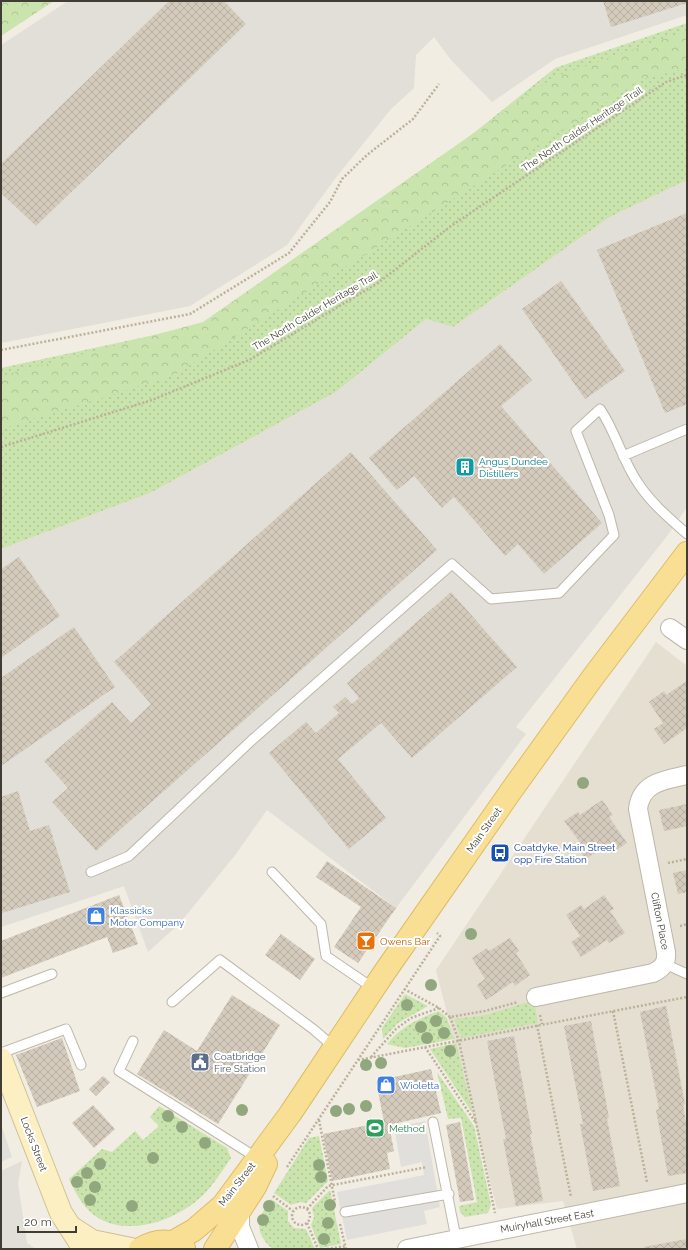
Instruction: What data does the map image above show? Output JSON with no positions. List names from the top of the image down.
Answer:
{
  "streets": {
    "main road": ["Main Street", "Locks Street"],
    "street": ["Clifton Place", "Muiryhall Street East"],
    "path": ["The North Calder Heritage Trail"]
  },
  "places": {
    "building": ["Angus Dundee Distillers"],
    "bus stop": ["Coatdyke, Main Street opp Fire Station"],
    "shop": ["Klassicks Motor Company", "Wioletta"],
    "bar": ["Owens Bar"],
    "public building": ["Coatbridge Fire Station"],
    "sports": ["Method"]
  },
  "scale_bar": "20 m"
}
